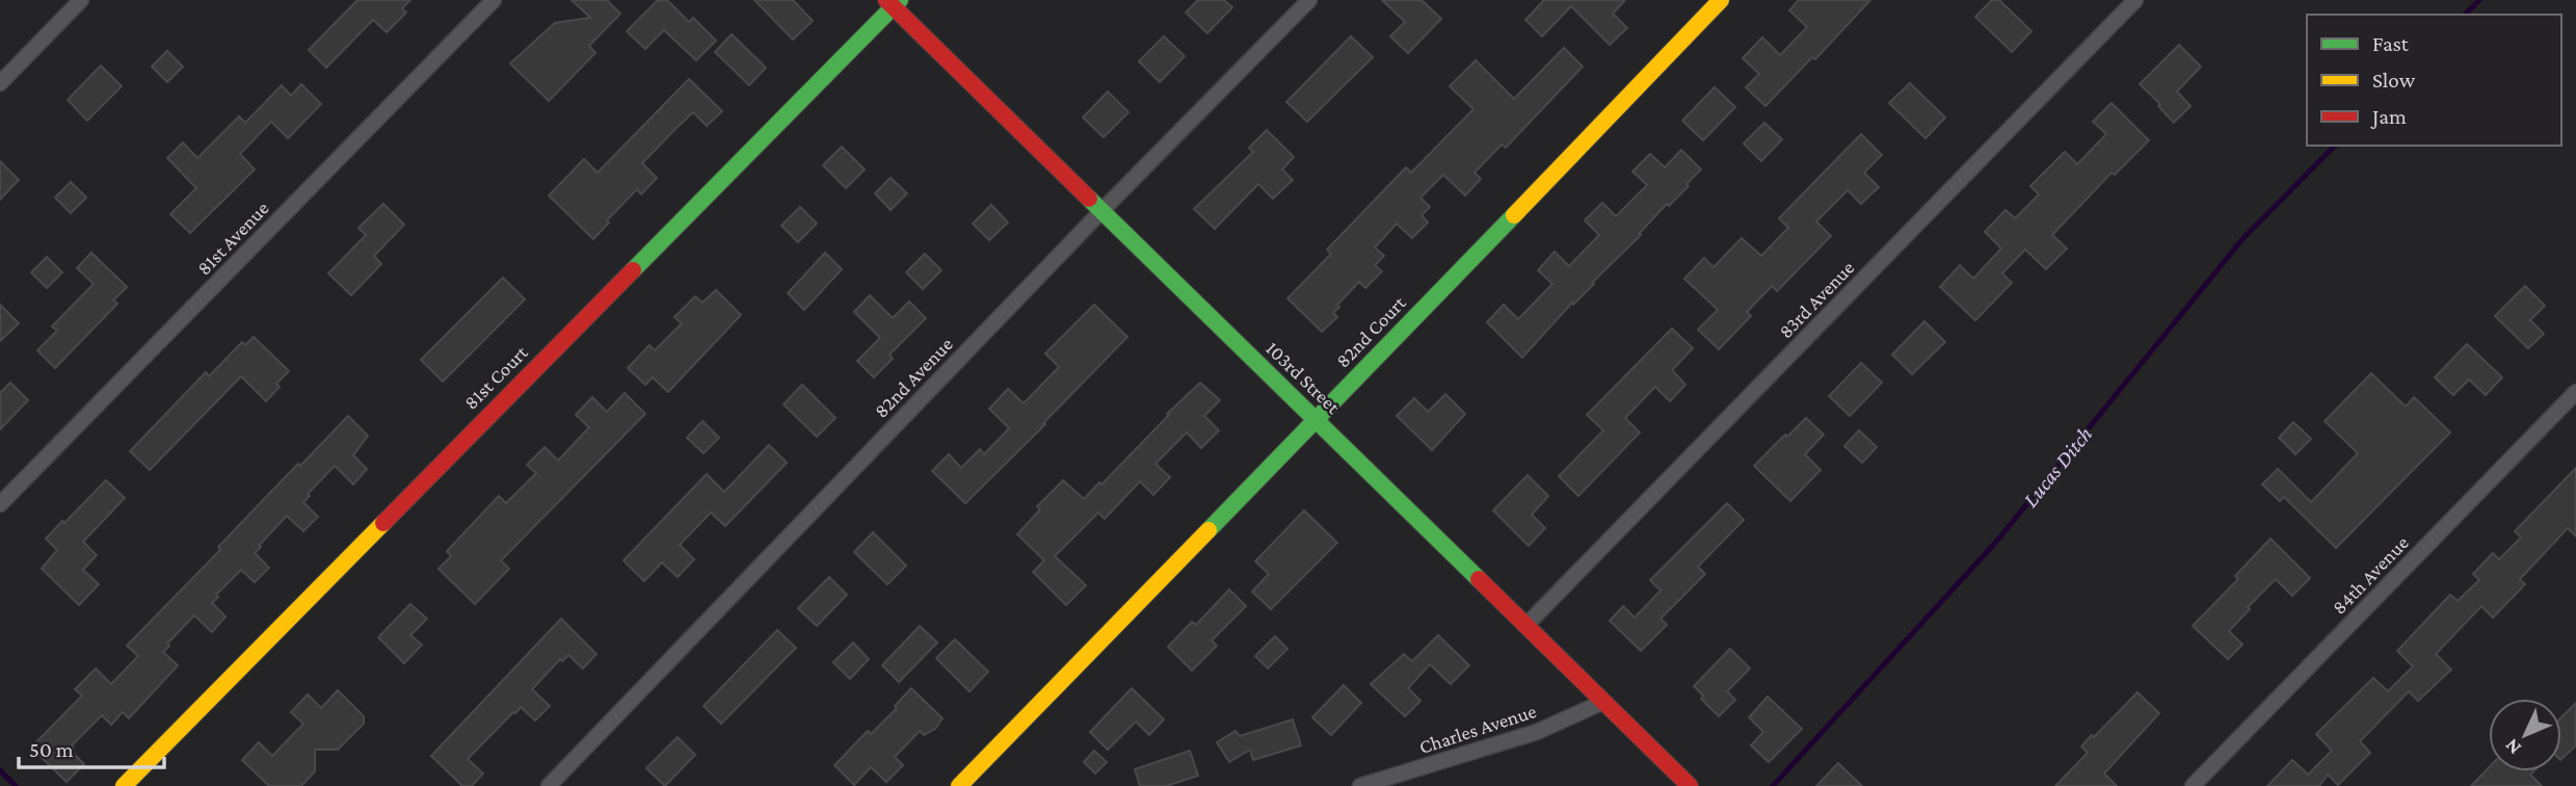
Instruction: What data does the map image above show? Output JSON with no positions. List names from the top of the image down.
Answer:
{
  "streets": {
    "street": [
      "81st Avenue",
      "83rd Avenue",
      "82nd Court",
      "81st Court",
      "82nd Avenue",
      "103rd Street",
      "84th Avenue",
      "Charles Avenue"
    ]
  },
  "crossings": [
    ["83rd Avenue", "103rd Street"],
    ["82nd Court", "103rd Street"],
    ["81st Court", "103rd Street"],
    ["82nd Avenue", "103rd Street"],
    ["103rd Street", "Charles Avenue"]
  ],
  "water": ["Lucas Ditch"],
  "legend": ["Fast", "Slow", "Jam"],
  "scale_bar": "50 m",
  "north": "bottom left"
}
